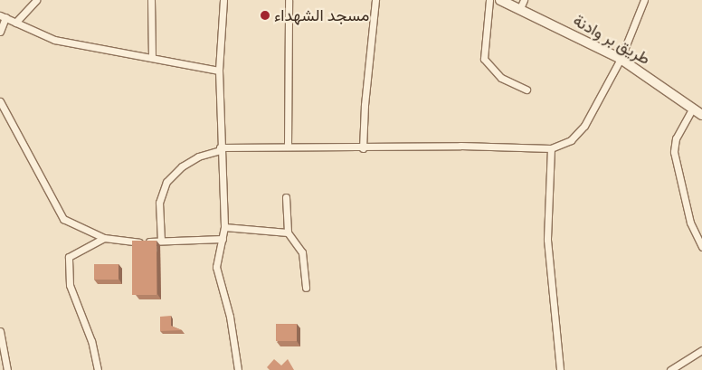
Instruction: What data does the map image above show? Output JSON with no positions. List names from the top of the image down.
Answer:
{
  "streets": {
    "street": ["طريق بر وادنة"]
  },
  "places": ["مسجد الشهداء"]
}
